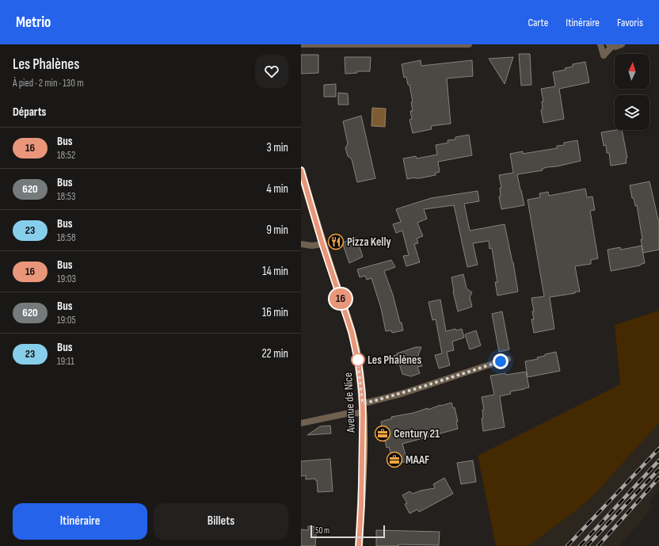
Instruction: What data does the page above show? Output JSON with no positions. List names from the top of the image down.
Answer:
{
  "streets": {
    "main road": ["Avenue de Nice"]
  },
  "places": {
    "restaurant": ["Pizza Kelly"],
    "other": ["Les Phalènes"],
    "office": ["Century 21", "MAAF"]
  },
  "lines": ["bus line 16"],
  "scale_bar": "50 m",
  "north": "top",
  "page": {
    "header": "Metrio",
    "nav": ["Carte", "Itinéraire", "Favoris"],
    "heading": [
      ["Les Phalènes", "À pied · 2 min · 130 m"],
      "Départs"
    ],
    "on_map": "16",
    "list": [
      {
        "mark": "16",
        "name": "Bus",
        "note": "18:52",
        "value": "3 min"
      },
      {
        "mark": "620",
        "name": "Bus",
        "note": "18:53",
        "value": "4 min"
      },
      {
        "mark": "23",
        "name": "Bus",
        "note": "18:58",
        "value": "9 min"
      },
      {
        "mark": "16",
        "name": "Bus",
        "note": "19:03",
        "value": "14 min"
      },
      {
        "mark": "620",
        "name": "Bus",
        "note": "19:05",
        "value": "16 min"
      },
      {
        "mark": "23",
        "name": "Bus",
        "note": "19:11",
        "value": "22 min"
      }
    ],
    "buttons": ["Itinéraire", "Billets"],
    "scale": "50 m"
  }
}
